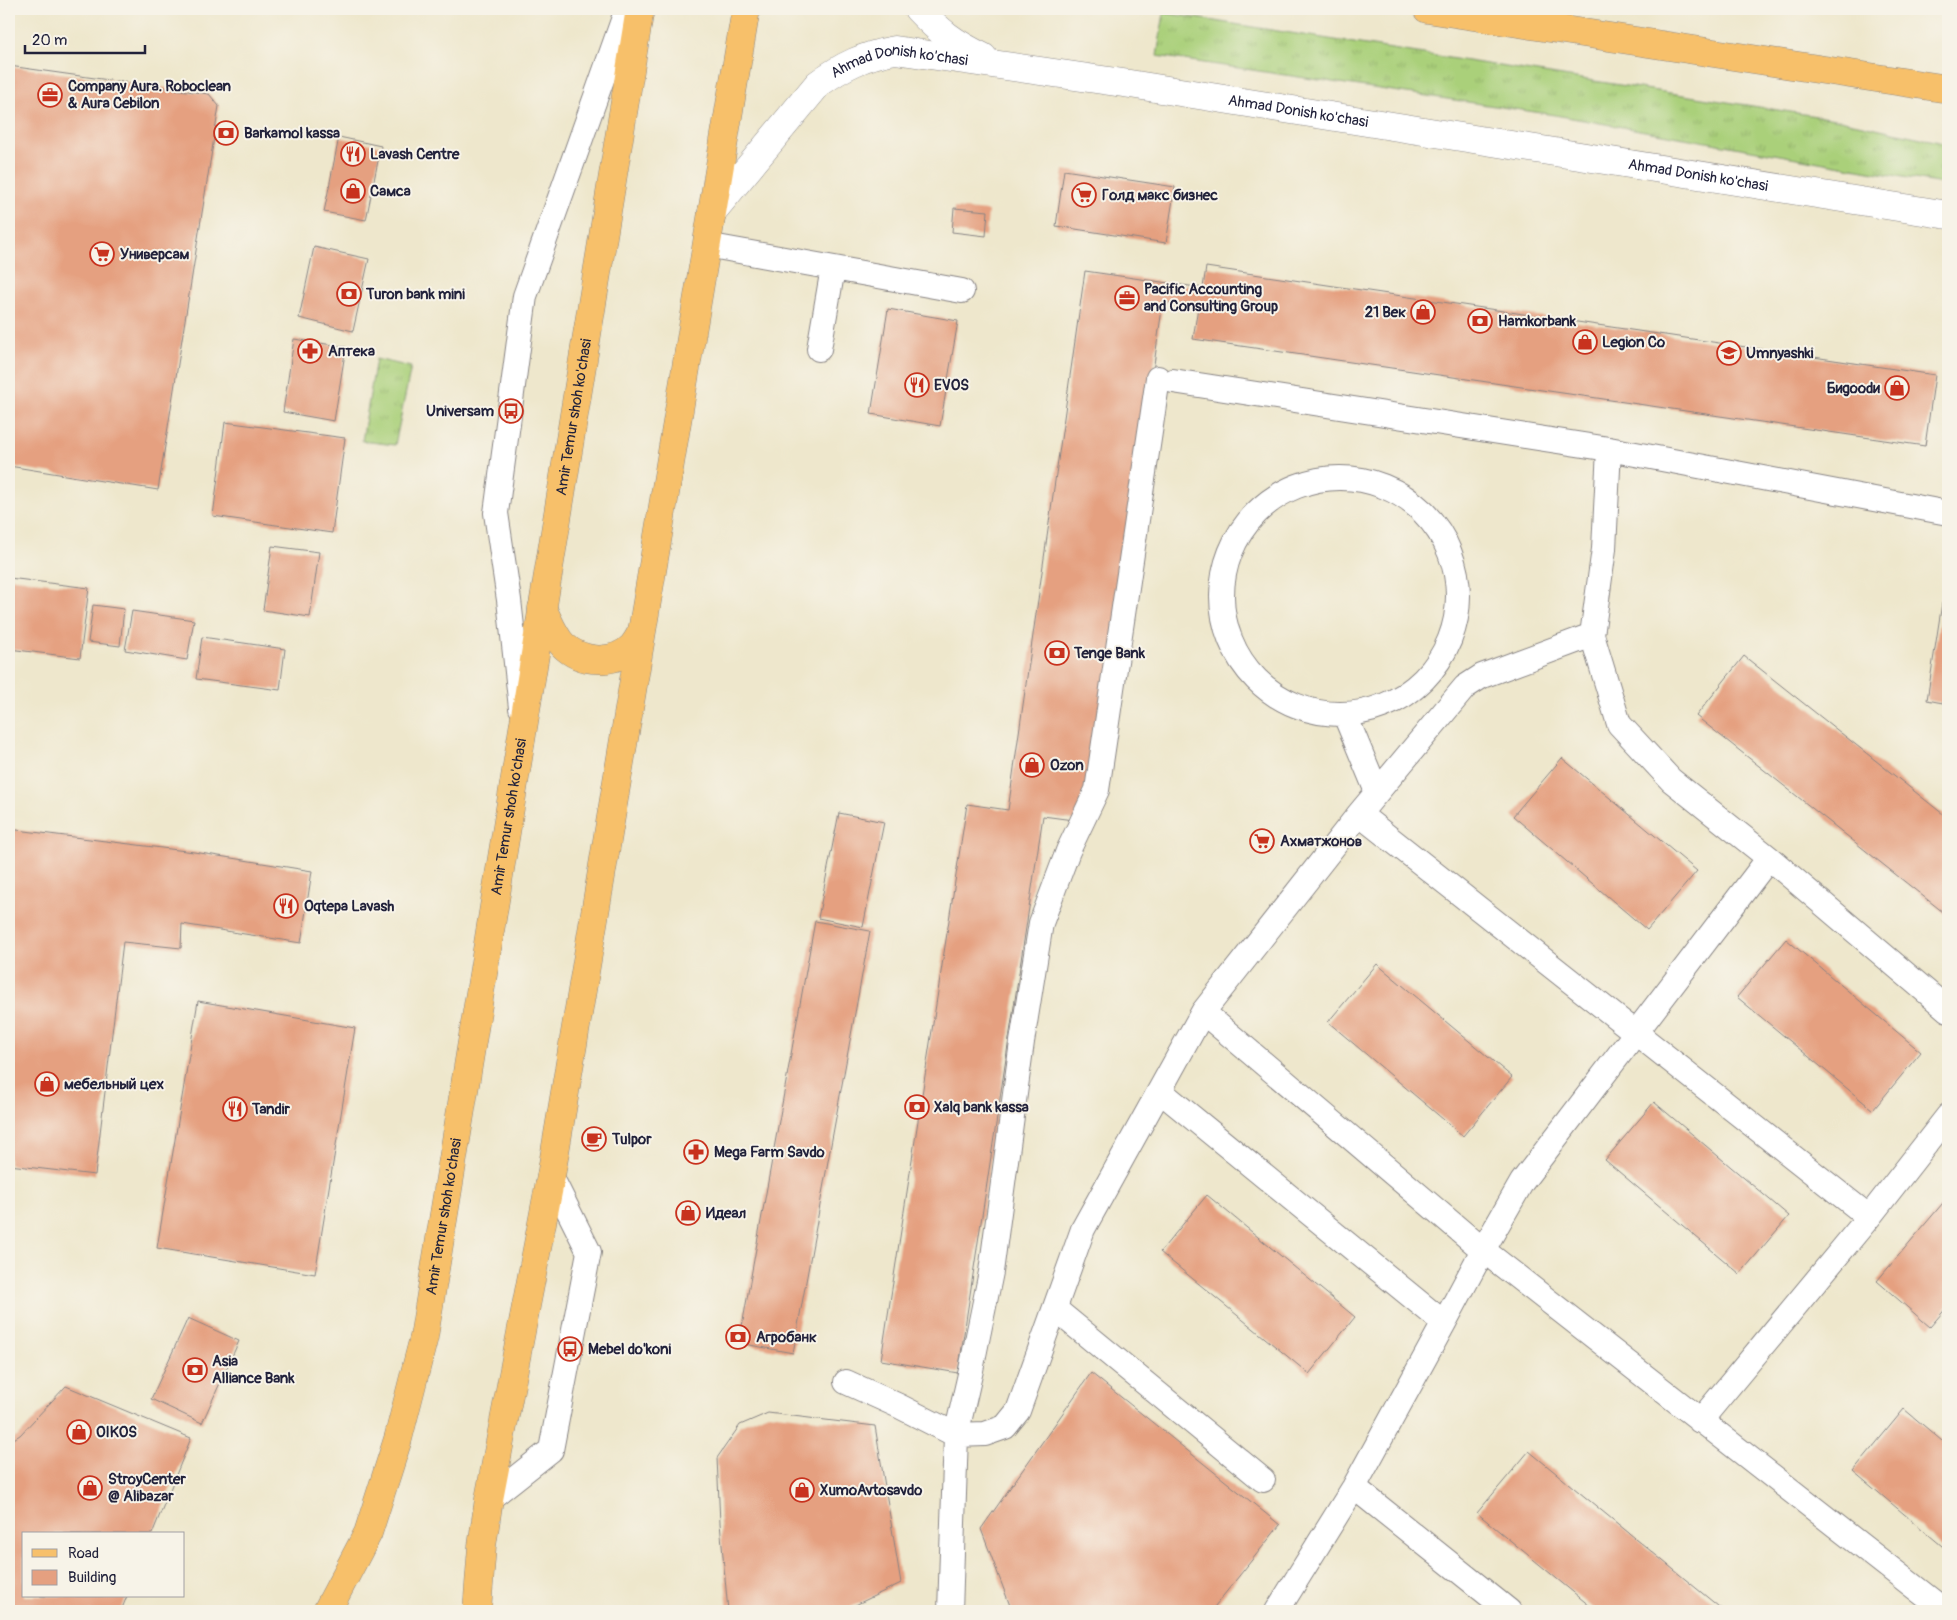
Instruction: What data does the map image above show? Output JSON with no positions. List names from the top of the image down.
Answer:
{
  "streets": {
    "main road": ["Amir Temur shoh ko'chasi"],
    "street": ["Ahmad Donish ko'chasi"]
  },
  "places": {
    "office": ["Company Aura. Roboclean & Aura Cebilon", "Pacific Accounting and Consulting Group"],
    "bank": [
      "Barkamol kassa",
      "Turon bank mini",
      "Hamkorbank",
      "Tenge Bank",
      "Xalq bank kassa",
      "Агробанк",
      "Asia Alliance Bank"
    ],
    "restaurant": [
      "Lavash Centre",
      "EVOS",
      "Oqtepa Lavash",
      "Tandir"
    ],
    "shop": [
      "Самса",
      "21 Век",
      "Legion Co",
      "Биgoodи",
      "Ozon",
      "мебельный цех",
      "Идеал",
      "OIKOS",
      "StroyCenter @ Alibazar",
      "XumoAvtosavdo"
    ],
    "supermarket": ["Голд макс бизнес", "Универсам", "Ахматжонов"],
    "pharmacy": ["Аптека", "Mega Farm Savdo"],
    "school or university": ["Umnyashki"],
    "bus stop": ["Universam", "Mebel do'koni"],
    "cafe": ["Tulpor"]
  },
  "legend": ["Road", "Building"],
  "scale_bar": "20 m"
}
